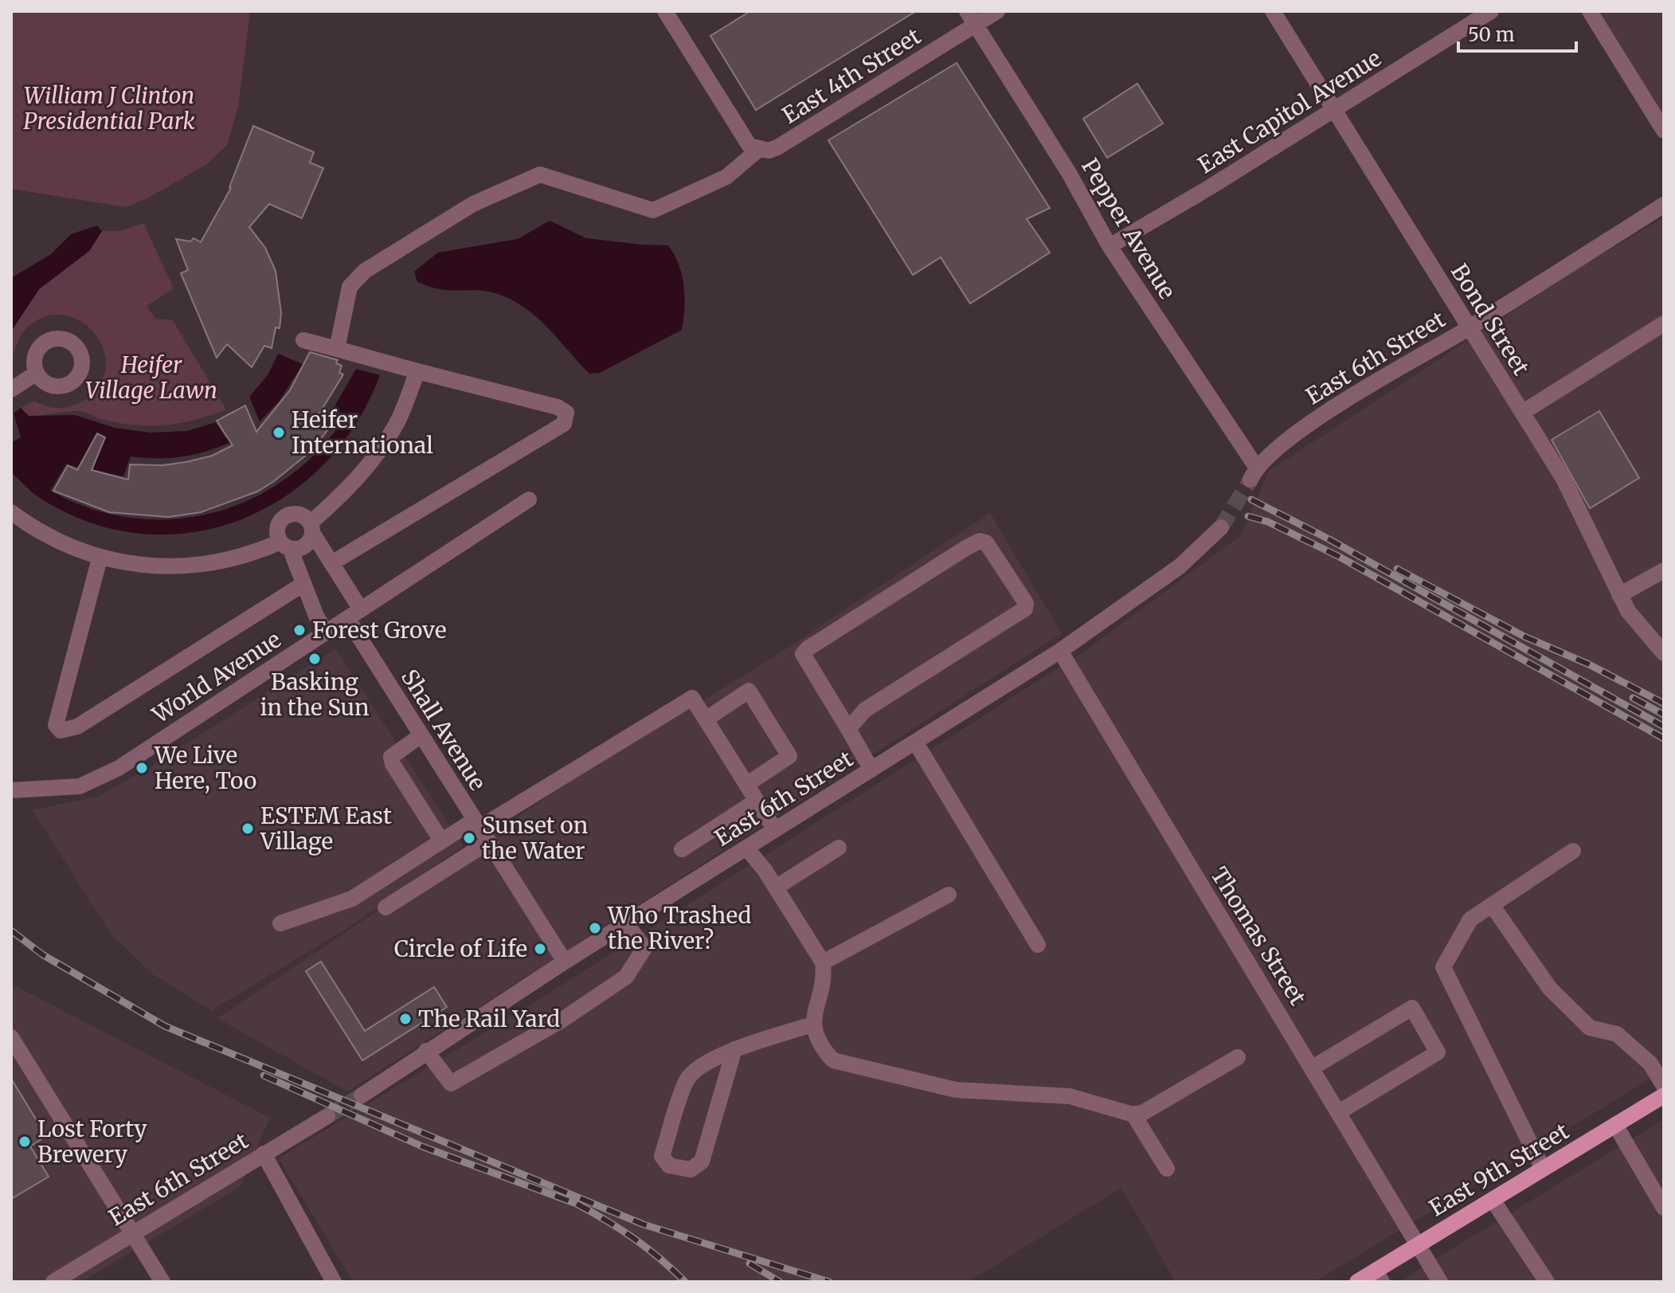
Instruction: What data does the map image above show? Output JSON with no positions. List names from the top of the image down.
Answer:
{
  "streets": {
    "main road": ["East 9th Street"],
    "street": [
      "East 4th Street",
      "East Capitol Avenue",
      "Pepper Avenue",
      "Bond Street",
      "East 6th Street",
      "World Avenue",
      "Shall Avenue",
      "Thomas Street"
    ]
  },
  "crossings": [
    ["East 4th Street", "Pepper Avenue"],
    ["East Capitol Avenue", "Pepper Avenue"],
    ["East Capitol Avenue", "Bond Street"],
    ["Pepper Avenue", "East 6th Street"],
    ["Bond Street", "East 6th Street"],
    ["East 6th Street", "Shall Avenue"],
    ["East 6th Street", "Thomas Street"],
    ["World Avenue", "Shall Avenue"],
    ["Thomas Street", "East 9th Street"]
  ],
  "parks": ["William J Clinton Presidential Park", "Heifer Village Lawn"],
  "places": [
    "Heifer International",
    "Forest Grove",
    "Basking in the Sun",
    "We Live Here, Too",
    "ESTEM East Village",
    "Sunset on the Water",
    "Who Trashed the River?",
    "Circle of Life",
    "The Rail Yard",
    "Lost Forty Brewery"
  ],
  "scale_bar": "50 m"
}
